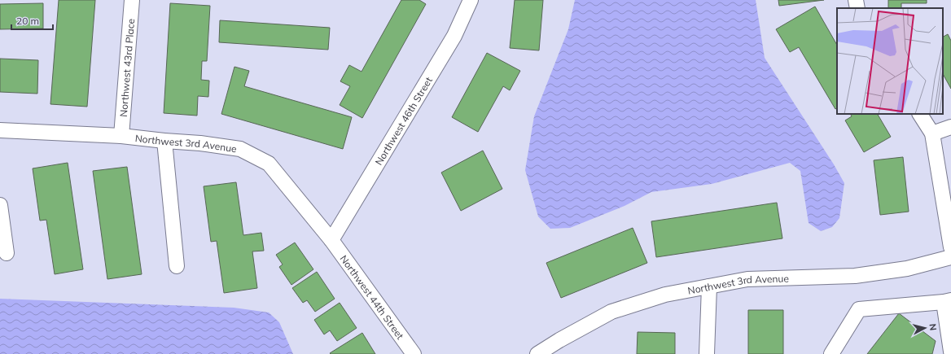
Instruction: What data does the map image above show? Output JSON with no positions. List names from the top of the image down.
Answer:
{
  "streets": {
    "street": [
      "Northwest 43rd Place",
      "Northwest 46th Street",
      "Northwest 3rd Avenue",
      "Northwest 44th Street"
    ]
  },
  "crossings": [
    ["Northwest 43rd Place", "Northwest 3rd Avenue"],
    ["Northwest 46th Street", "Northwest 3rd Avenue"],
    ["Northwest 46th Street", "Northwest 44th Street"],
    ["Northwest 3rd Avenue", "Northwest 44th Street"]
  ],
  "scale_bar": "20 m",
  "north": "right"
}
